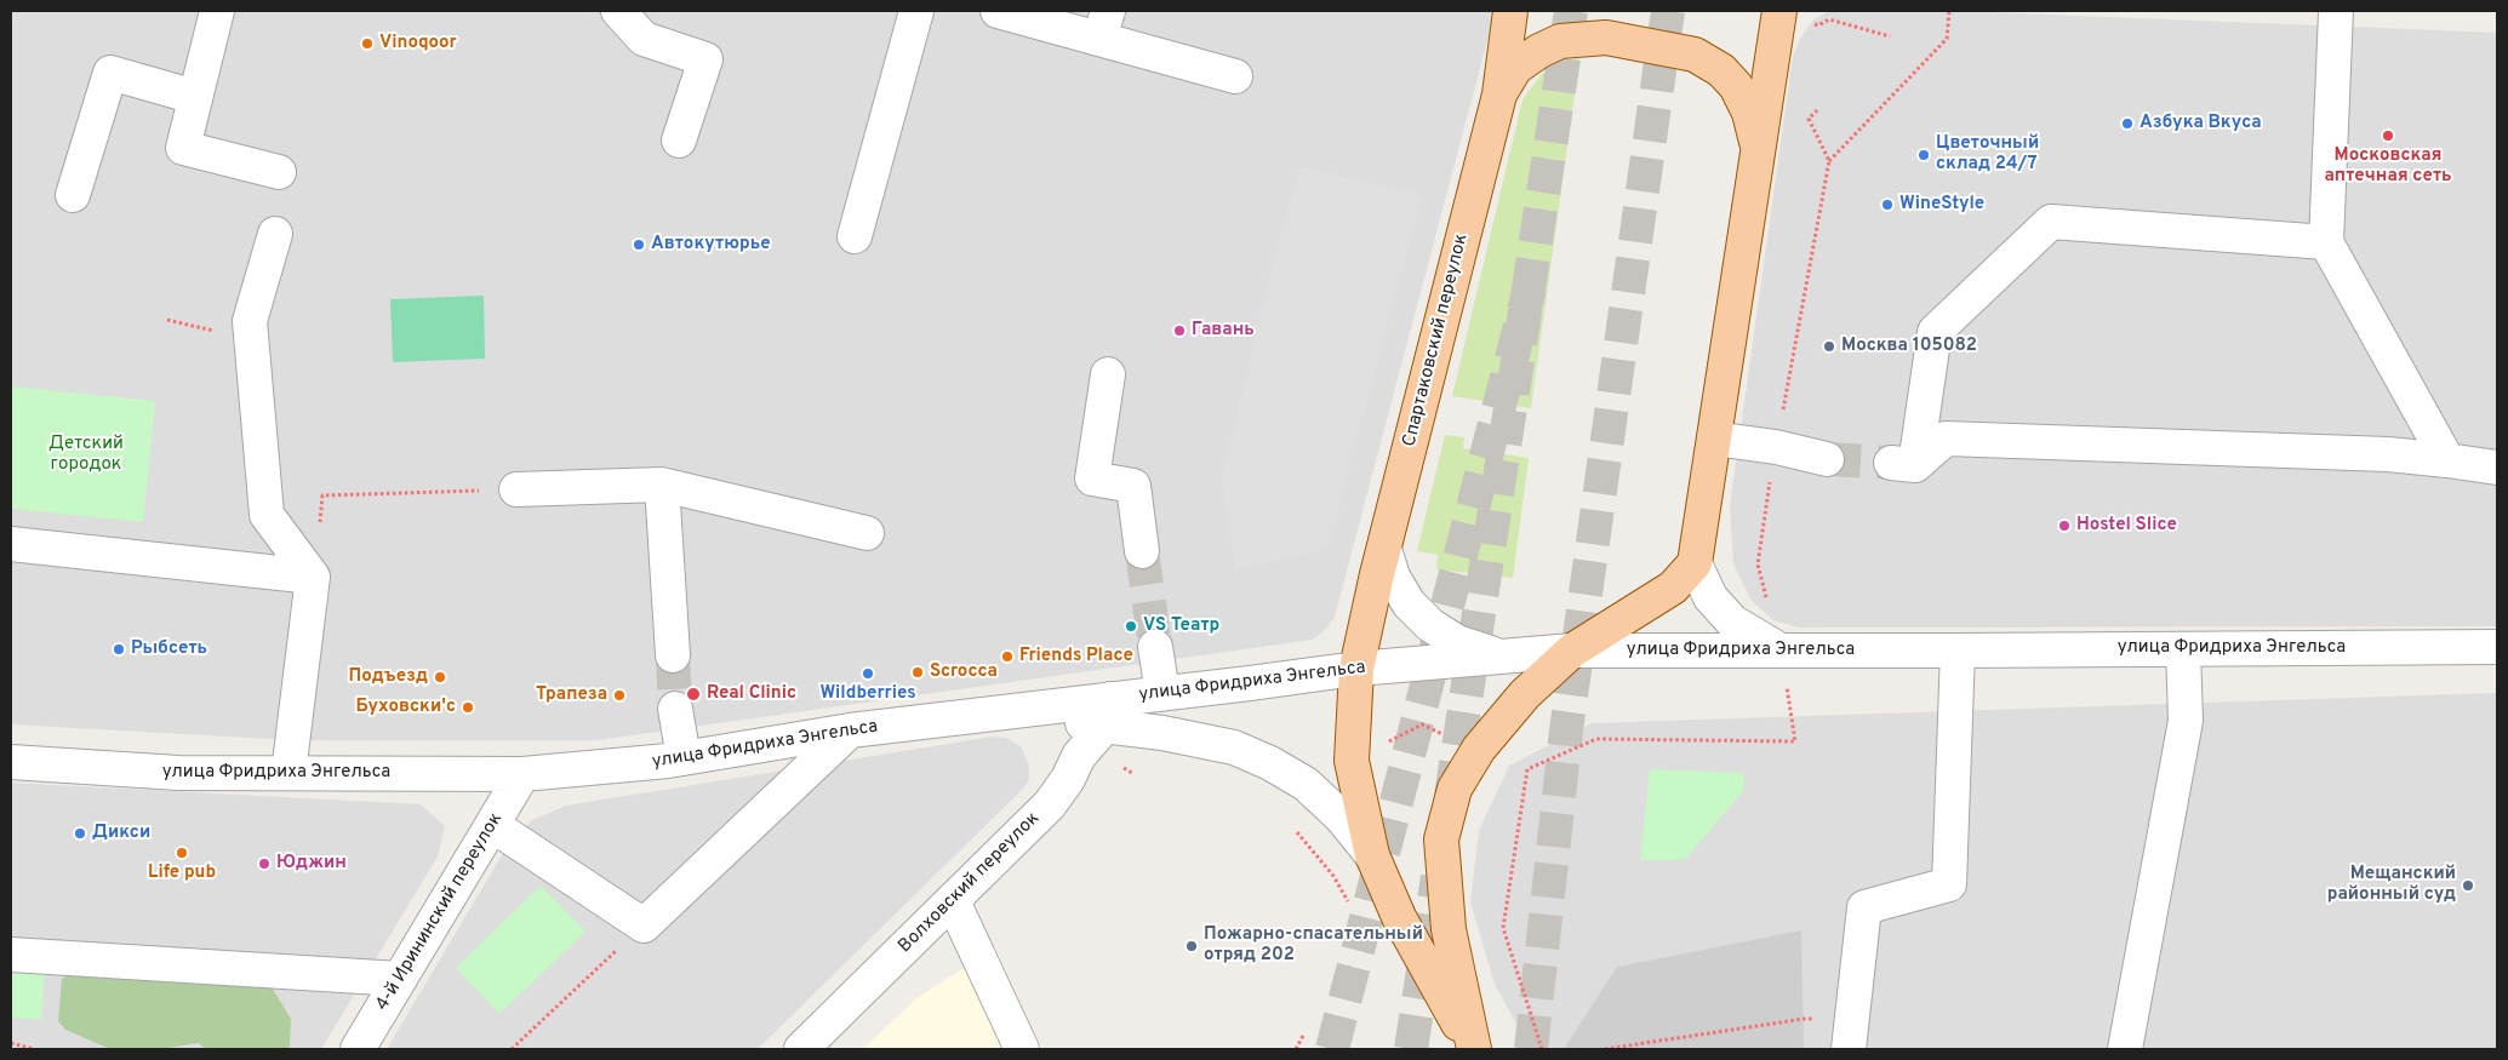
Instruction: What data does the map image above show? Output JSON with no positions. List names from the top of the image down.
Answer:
{
  "streets": {
    "main road": ["Спартаковский переулок"],
    "street": ["улица Фридриха Энгельса", "Волховский переулок", "4-й Ирининский переулок"]
  },
  "crossings": [
    ["Спартаковский переулок", "улица Фридриха Энгельса"],
    ["улица Фридриха Энгельса", "Волховский переулок"],
    ["улица Фридриха Энгельса", "4-й Ирининский переулок"]
  ],
  "parks": ["Детский городок"],
  "places": [
    "Vinoqoor",
    "Азбука Вкуса",
    "Московская аптечная сеть",
    "Цветочный склад 24/7",
    "WineStyle",
    "Автокутюрье",
    "Гавань",
    "Москва 105082",
    "Hostel Slice",
    "VS Театр",
    "Рыбсеть",
    "Friends Place",
    "Scrocca",
    "Wildberries",
    "Подъезд",
    "Real Clinic",
    "Трапеза",
    "Буховски'с",
    "Дикси",
    "Life pub",
    "Юджин",
    "Мещанский районный суд",
    "Пожарно-спасательный отряд 202"
  ]
}
